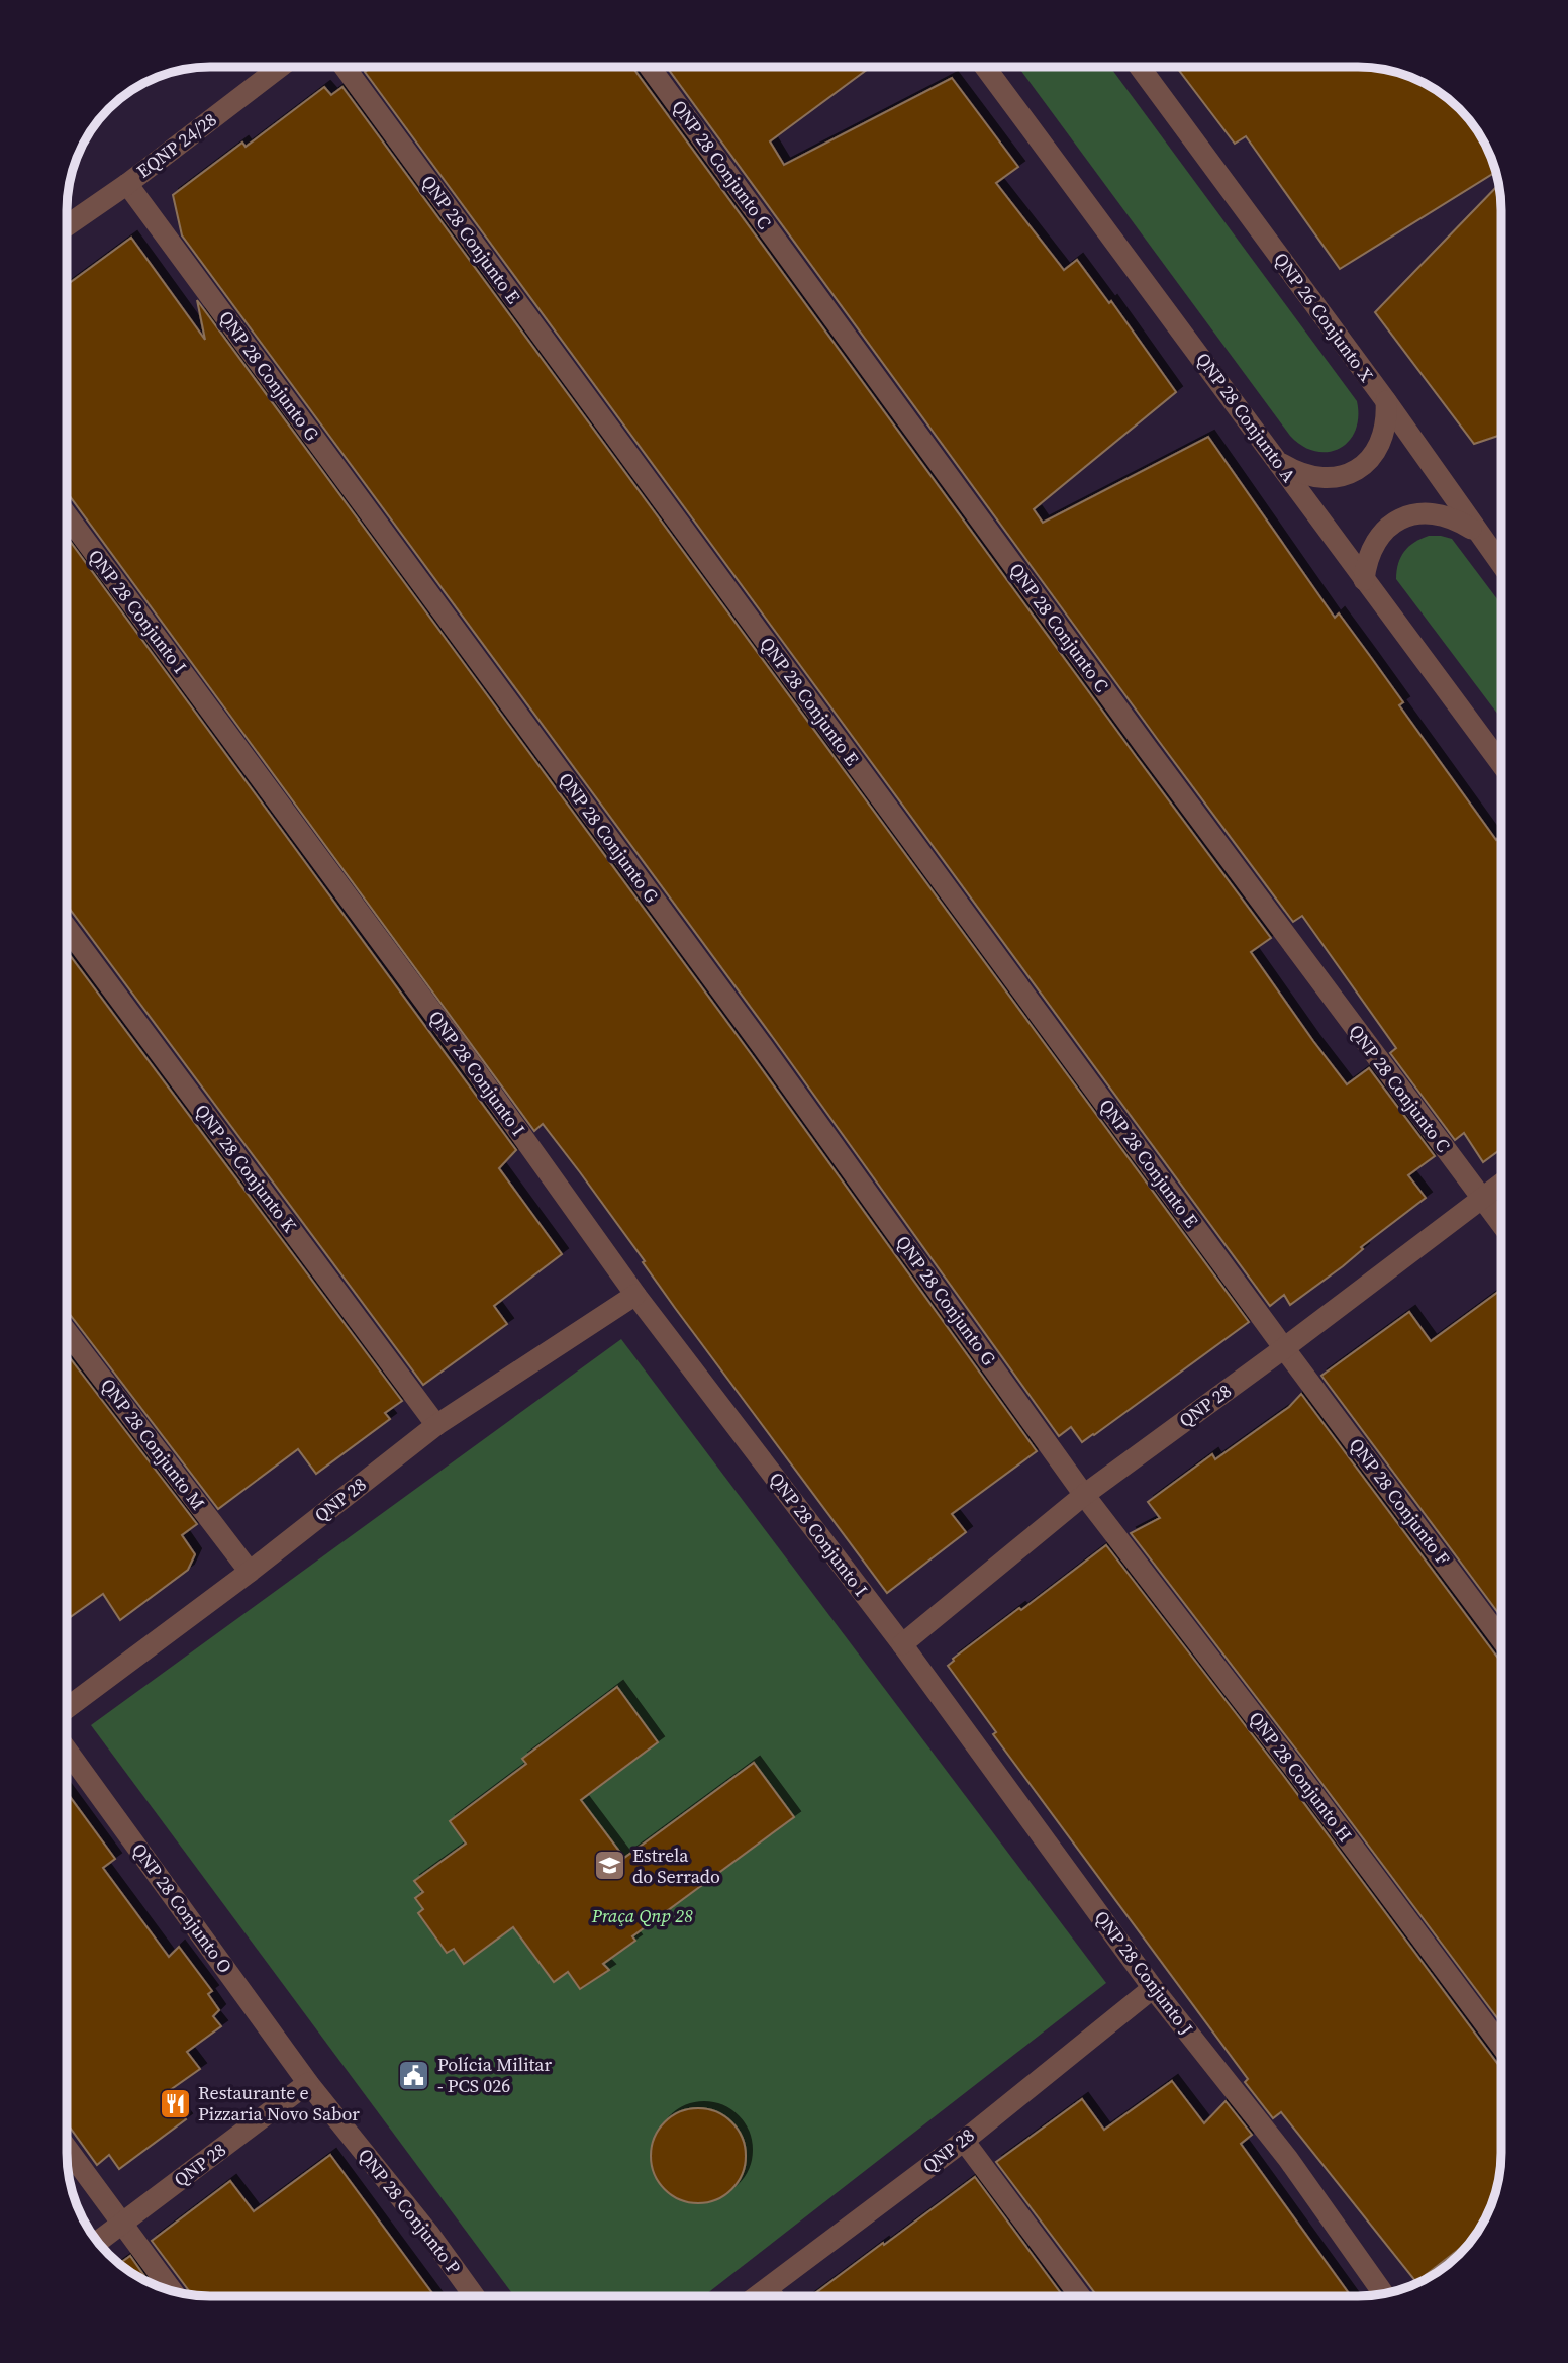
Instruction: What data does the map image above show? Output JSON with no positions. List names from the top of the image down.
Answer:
{
  "streets": {
    "street": [
      "EQNP 24/28",
      "QNP 28 Conjunto C",
      "QNP 28 Conjunto E",
      "QNP 26 Conjunto X",
      "QNP 28 Conjunto G",
      "QNP 28 Conjunto A",
      "QNP 28 Conjunto I",
      "QNP 28 Conjunto K",
      "QNP 28",
      "QNP 28 Conjunto M",
      "QNP 28 Conjunto F",
      "QNP 28 Conjunto H",
      "QNP 28 Conjunto O",
      "QNP 28 Conjunto J",
      "QNP 28 Conjunto P"
    ]
  },
  "crossings": [
    ["EQNP 24/28", "QNP 28 Conjunto G"],
    ["QNP 28 Conjunto C", "QNP 28"],
    ["QNP 28 Conjunto E", "QNP 28"],
    ["QNP 28 Conjunto E", "QNP 28 Conjunto F"],
    ["QNP 28 Conjunto G", "QNP 28"],
    ["QNP 28 Conjunto G", "QNP 28 Conjunto H"],
    ["QNP 28 Conjunto I", "QNP 28"],
    ["QNP 28 Conjunto I", "QNP 28 Conjunto J"],
    ["QNP 28 Conjunto K", "QNP 28"],
    ["QNP 28", "QNP 28 Conjunto M"],
    ["QNP 28", "QNP 28 Conjunto F"],
    ["QNP 28", "QNP 28 Conjunto H"],
    ["QNP 28", "QNP 28 Conjunto O"],
    ["QNP 28", "QNP 28 Conjunto J"],
    ["QNP 28", "QNP 28 Conjunto P"],
    ["QNP 28 Conjunto O", "QNP 28 Conjunto P"]
  ],
  "parks": ["Praça Qnp 28"],
  "places": {
    "school or university": ["Estrela do Serrado"],
    "public building": ["Polícia Militar - PCS 026"],
    "restaurant": ["Restaurante e Pizzaria Novo Sabor"]
  }
}
